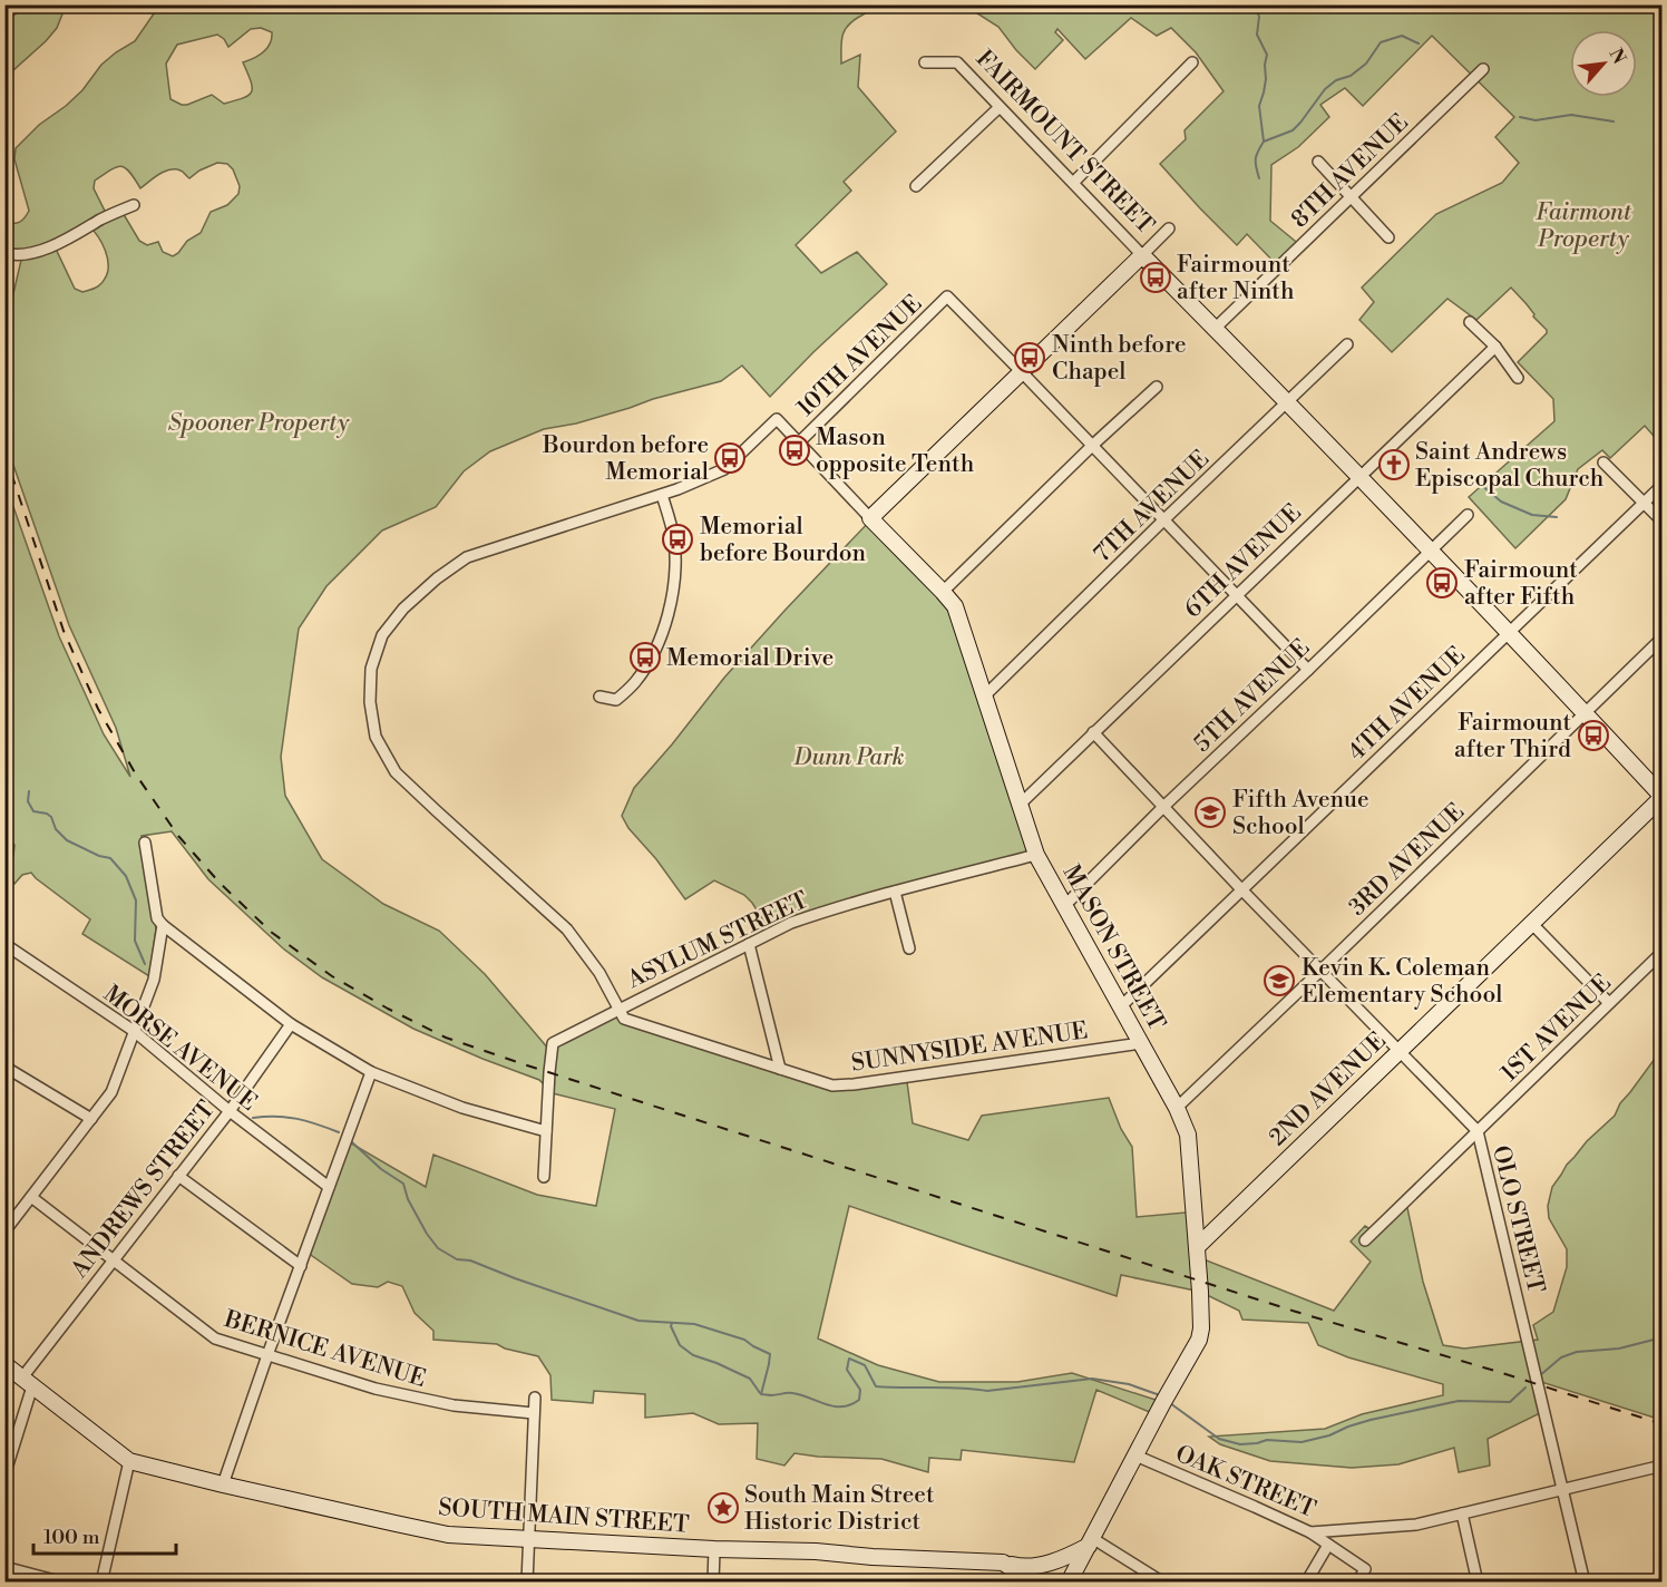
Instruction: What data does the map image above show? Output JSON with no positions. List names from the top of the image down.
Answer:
{
  "streets": {
    "street": [
      "FAIRMOUNT STREET",
      "8TH AVENUE",
      "10TH AVENUE",
      "7TH AVENUE",
      "6TH AVENUE",
      "5TH AVENUE",
      "4TH AVENUE",
      "3RD AVENUE",
      "ASYLUM STREET",
      "MASON STREET",
      "1ST AVENUE",
      "SUNNYSIDE AVENUE",
      "MORSE AVENUE",
      "2ND AVENUE",
      "ANDREWS STREET",
      "OLO STREET",
      "BERNICE AVENUE",
      "OAK STREET",
      "SOUTH MAIN STREET"
    ]
  },
  "crossings": [
    ["FAIRMOUNT STREET", "8TH AVENUE"],
    ["FAIRMOUNT STREET", "7TH AVENUE"],
    ["FAIRMOUNT STREET", "6TH AVENUE"],
    ["FAIRMOUNT STREET", "5TH AVENUE"],
    ["FAIRMOUNT STREET", "4TH AVENUE"],
    ["FAIRMOUNT STREET", "3RD AVENUE"],
    ["FAIRMOUNT STREET", "2ND AVENUE"],
    ["10TH AVENUE", "MASON STREET"],
    ["7TH AVENUE", "MASON STREET"],
    ["6TH AVENUE", "MASON STREET"],
    ["6TH AVENUE", "OLO STREET"],
    ["5TH AVENUE", "MASON STREET"],
    ["5TH AVENUE", "OLO STREET"],
    ["4TH AVENUE", "MASON STREET"],
    ["4TH AVENUE", "OLO STREET"],
    ["3RD AVENUE", "MASON STREET"],
    ["3RD AVENUE", "OLO STREET"],
    ["ASYLUM STREET", "MASON STREET"],
    ["ASYLUM STREET", "SUNNYSIDE AVENUE"],
    ["MASON STREET", "SUNNYSIDE AVENUE"],
    ["MASON STREET", "2ND AVENUE"],
    ["MASON STREET", "OAK STREET"],
    ["1ST AVENUE", "OLO STREET"],
    ["MORSE AVENUE", "ANDREWS STREET"],
    ["2ND AVENUE", "OLO STREET"],
    ["ANDREWS STREET", "BERNICE AVENUE"],
    ["ANDREWS STREET", "SOUTH MAIN STREET"],
    ["OLO STREET", "OAK STREET"]
  ],
  "parks": ["Fairmont Property", "Spooner Property", "Dunn Park"],
  "places": {
    "bus stop": [
      "Fairmount after Ninth",
      "Ninth before Chapel",
      "Mason opposite Tenth",
      "Bourdon before Memorial",
      "Memorial before Bourdon",
      "Fairmount after Fifth",
      "Memorial Drive",
      "Fairmount after Third"
    ],
    "church": ["Saint Andrews Episcopal Church"],
    "school or university": ["Fifth Avenue School", "Kevin K. Coleman Elementary School"],
    "place": ["South Main Street Historic District"]
  },
  "scale_bar": "100 m",
  "north": "top right"
}
